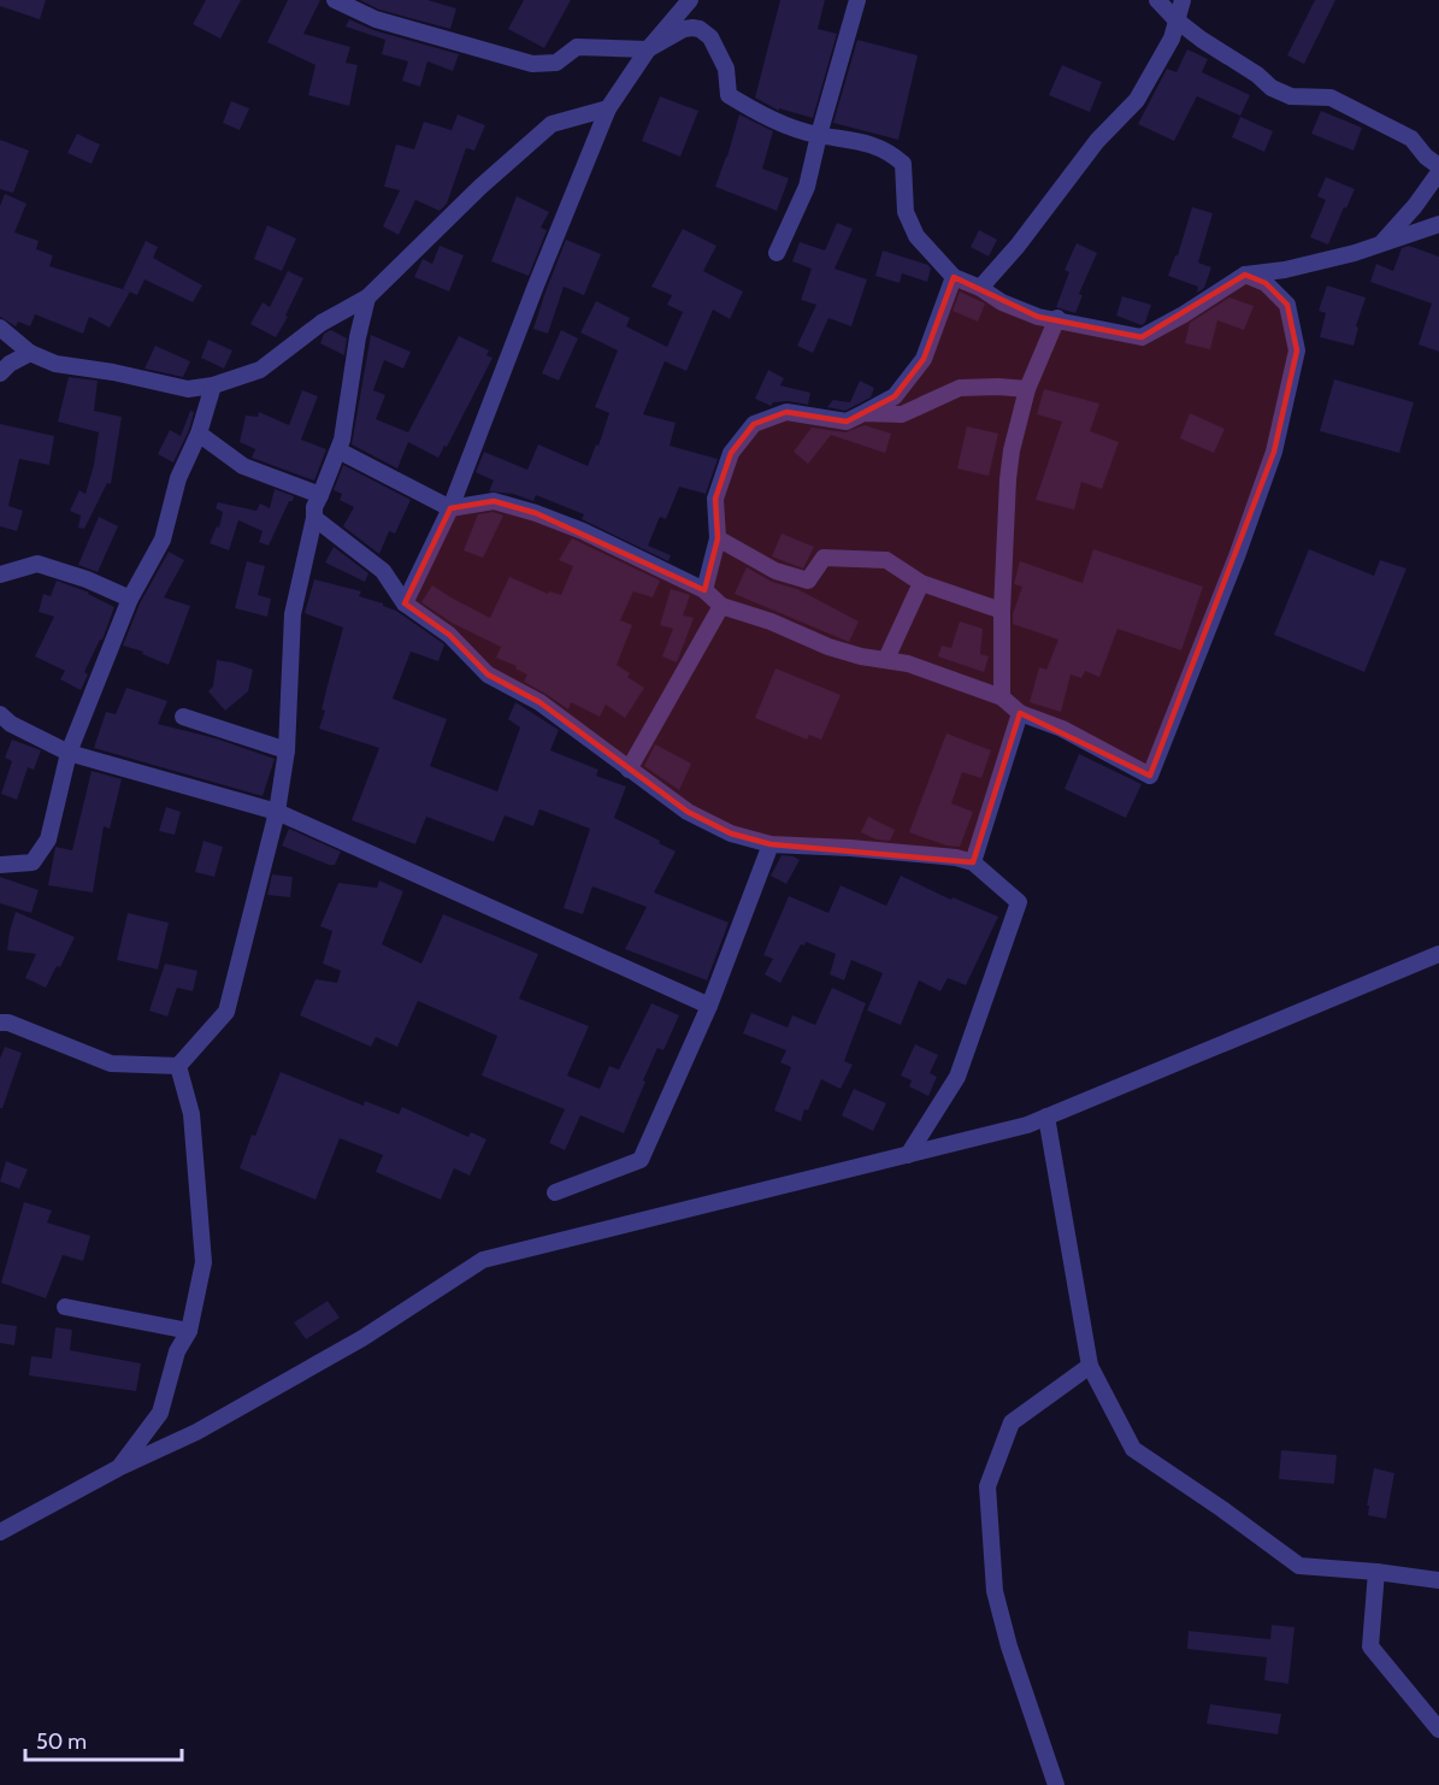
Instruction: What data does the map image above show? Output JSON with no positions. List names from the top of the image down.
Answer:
{
  "scale_bar": "50 m"
}
